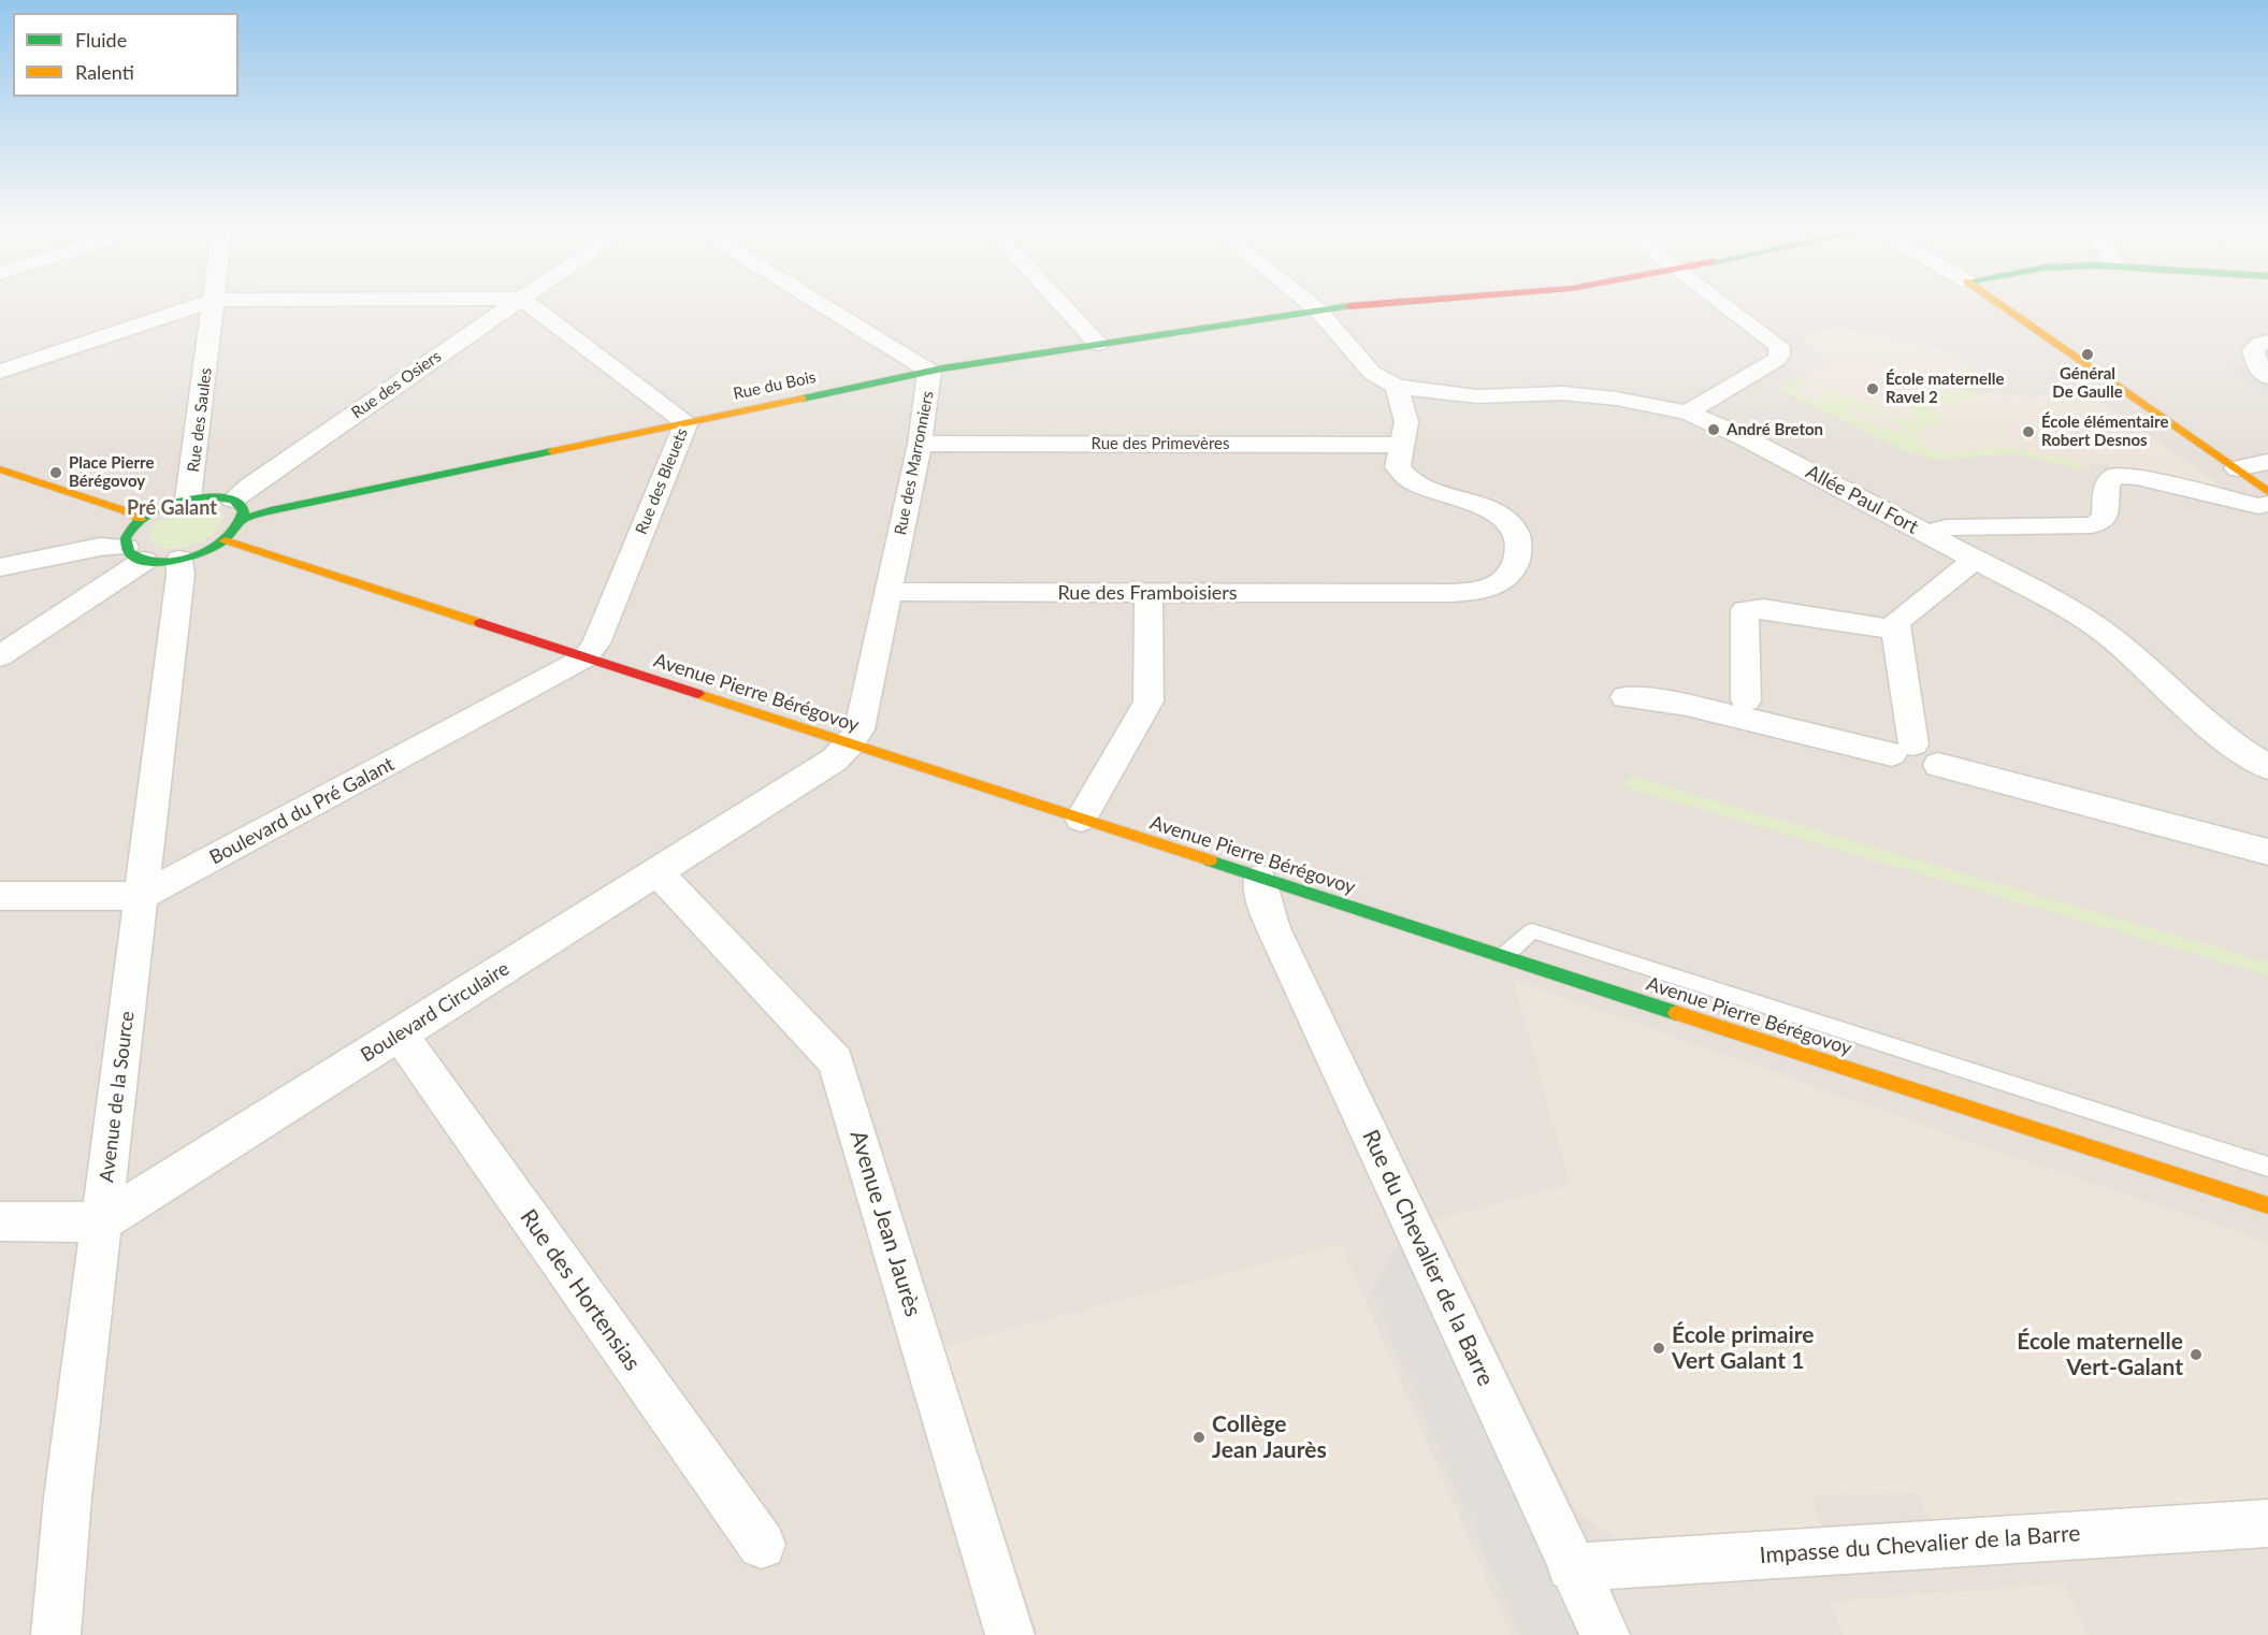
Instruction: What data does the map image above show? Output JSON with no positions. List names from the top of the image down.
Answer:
{
  "streets": {
    "street": [
      "Rue des Osiers",
      "Rue du Bois",
      "Rue des Saules",
      "Rue des Primevères",
      "Rue des Marronniers",
      "Rue des Bleuets",
      "Allée Paul Fort",
      "Rue des Framboisiers",
      "Avenue Pierre Bérégovoy",
      "Boulevard du Pré Galant",
      "Boulevard Circulaire",
      "Avenue de la Source",
      "Avenue Jean Jaurès",
      "Rue du Chevalier de la Barre",
      "Rue des Hortensias",
      "Impasse du Chevalier de la Barre"
    ]
  },
  "crossings": [
    ["Rue des Osiers", "Rue du Bois"],
    ["Rue du Bois", "Rue des Marronniers"],
    ["Rue du Bois", "Rue des Bleuets"],
    ["Rue des Primevères", "Rue des Marronniers"],
    ["Rue des Primevères", "Rue des Framboisiers"],
    ["Rue des Marronniers", "Rue des Framboisiers"],
    ["Rue des Marronniers", "Avenue Pierre Bérégovoy"],
    ["Rue des Marronniers", "Boulevard Circulaire"],
    ["Rue des Bleuets", "Avenue Pierre Bérégovoy"],
    ["Rue des Bleuets", "Boulevard du Pré Galant"],
    ["Allée Paul Fort", "Rue des Framboisiers"],
    ["Avenue Pierre Bérégovoy", "Boulevard du Pré Galant"],
    ["Avenue Pierre Bérégovoy", "Boulevard Circulaire"],
    ["Avenue Pierre Bérégovoy", "Rue du Chevalier de la Barre"],
    ["Boulevard du Pré Galant", "Avenue de la Source"],
    ["Boulevard Circulaire", "Avenue de la Source"],
    ["Boulevard Circulaire", "Avenue Jean Jaurès"],
    ["Boulevard Circulaire", "Rue des Hortensias"],
    ["Rue du Chevalier de la Barre", "Impasse du Chevalier de la Barre"]
  ],
  "districts": ["Pré Galant"],
  "places": [
    "Général De Gaulle",
    "École maternelle Ravel 2",
    "André Breton",
    "École élémentaire Robert Desnos",
    "Place Pierre Bérégovoy",
    "École primaire Vert Galant 1",
    "École maternelle Vert-Galant",
    "Collège Jean Jaurès"
  ],
  "legend": ["Fluide", "Ralenti"]
}
